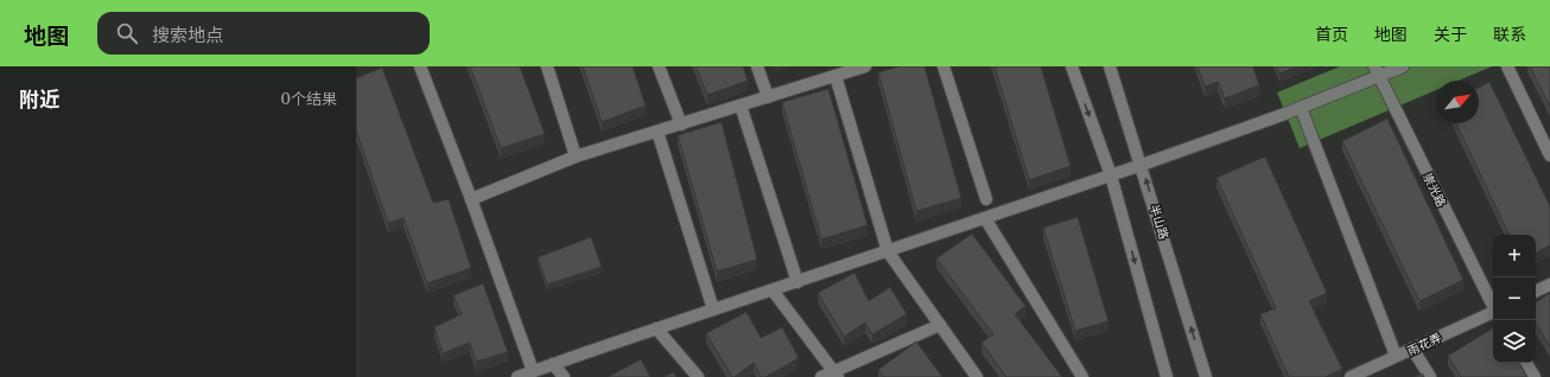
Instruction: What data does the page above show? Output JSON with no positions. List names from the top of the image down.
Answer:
{
  "streets": {
    "main road": ["崇光路", "半山路", "雨花弄"]
  },
  "north": "top right",
  "page": {
    "header": "地图",
    "search": "搜索地点",
    "nav": [
      "首页",
      "地图",
      "关于",
      "联系"
    ],
    "heading": ["附近", "0个结果"],
    "map_buttons": ["+", "−"]
  }
}
